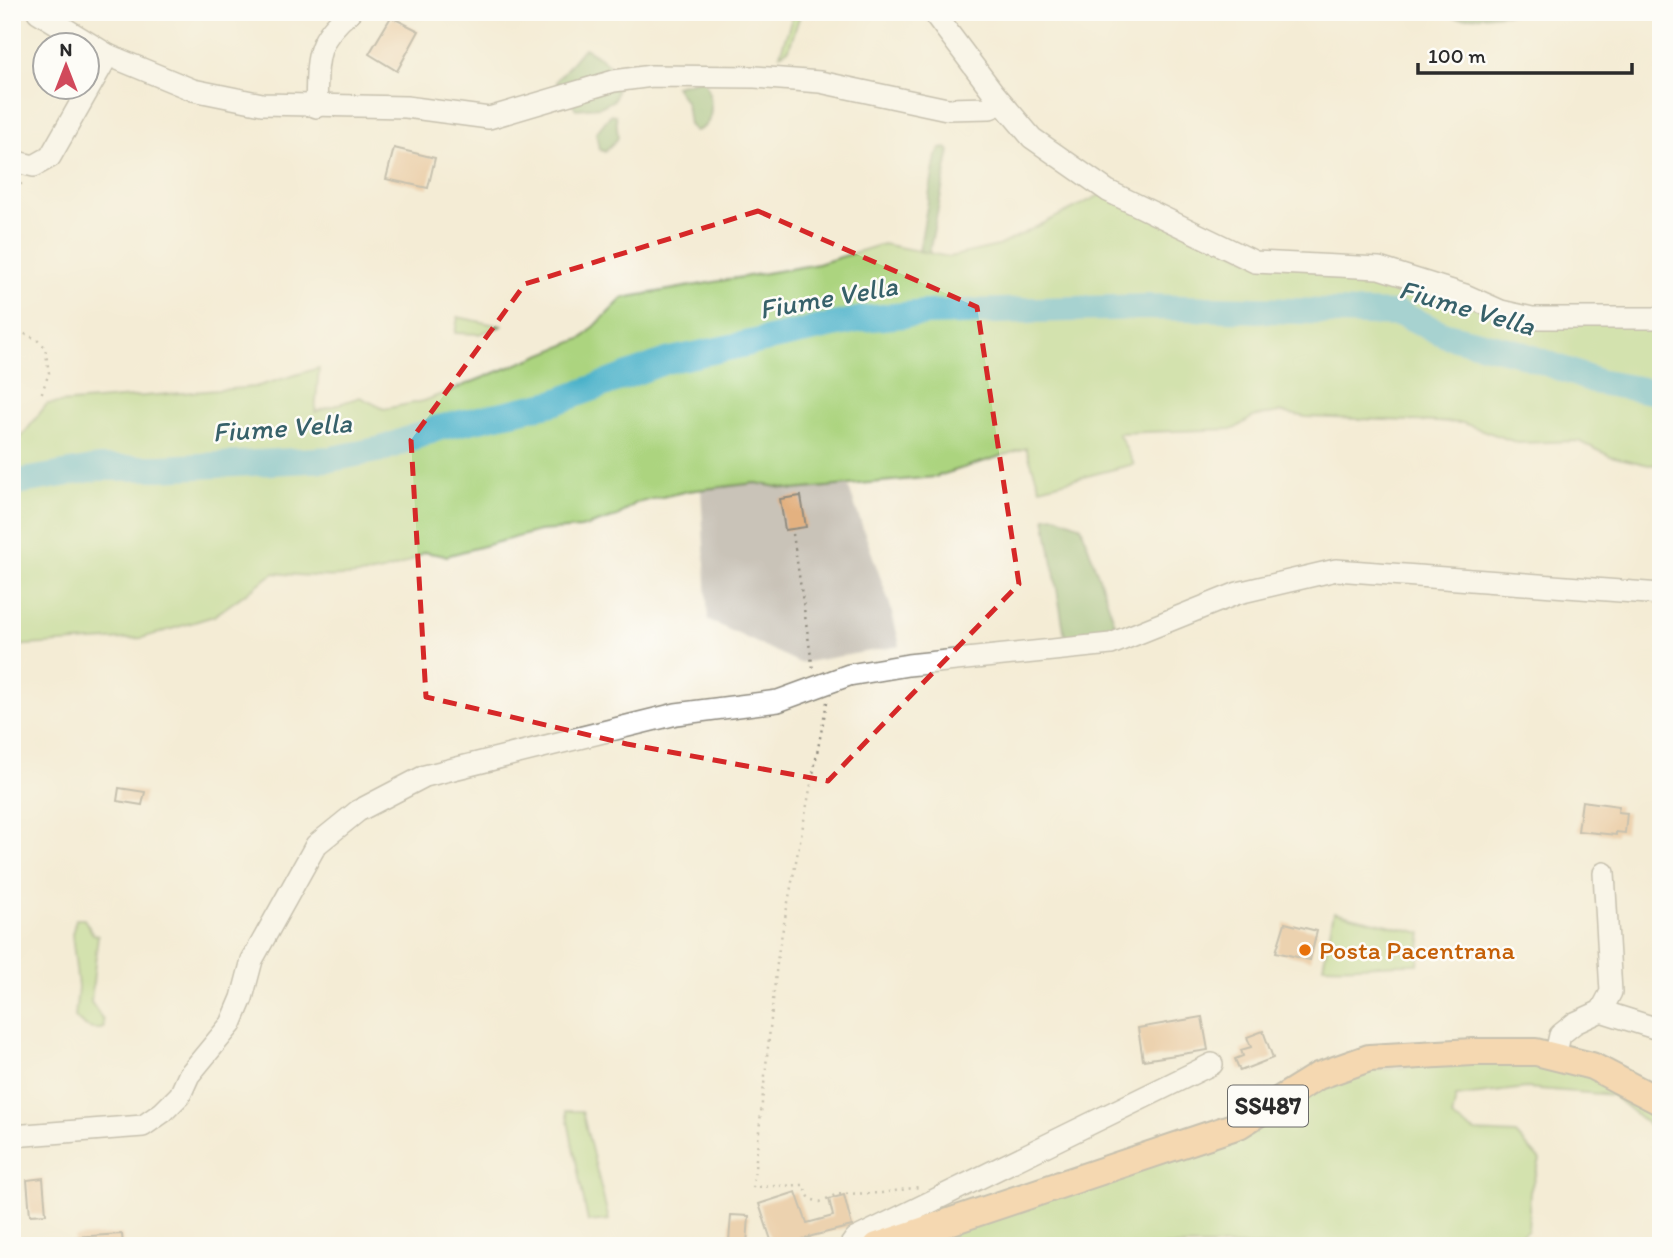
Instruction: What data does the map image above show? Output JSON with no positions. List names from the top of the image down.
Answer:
{
  "streets": {
    "main road": ["SS487"]
  },
  "water": ["Fiume Vella"],
  "places": ["Posta Pacentrana"],
  "scale_bar": "100 m",
  "north": "top"
}
